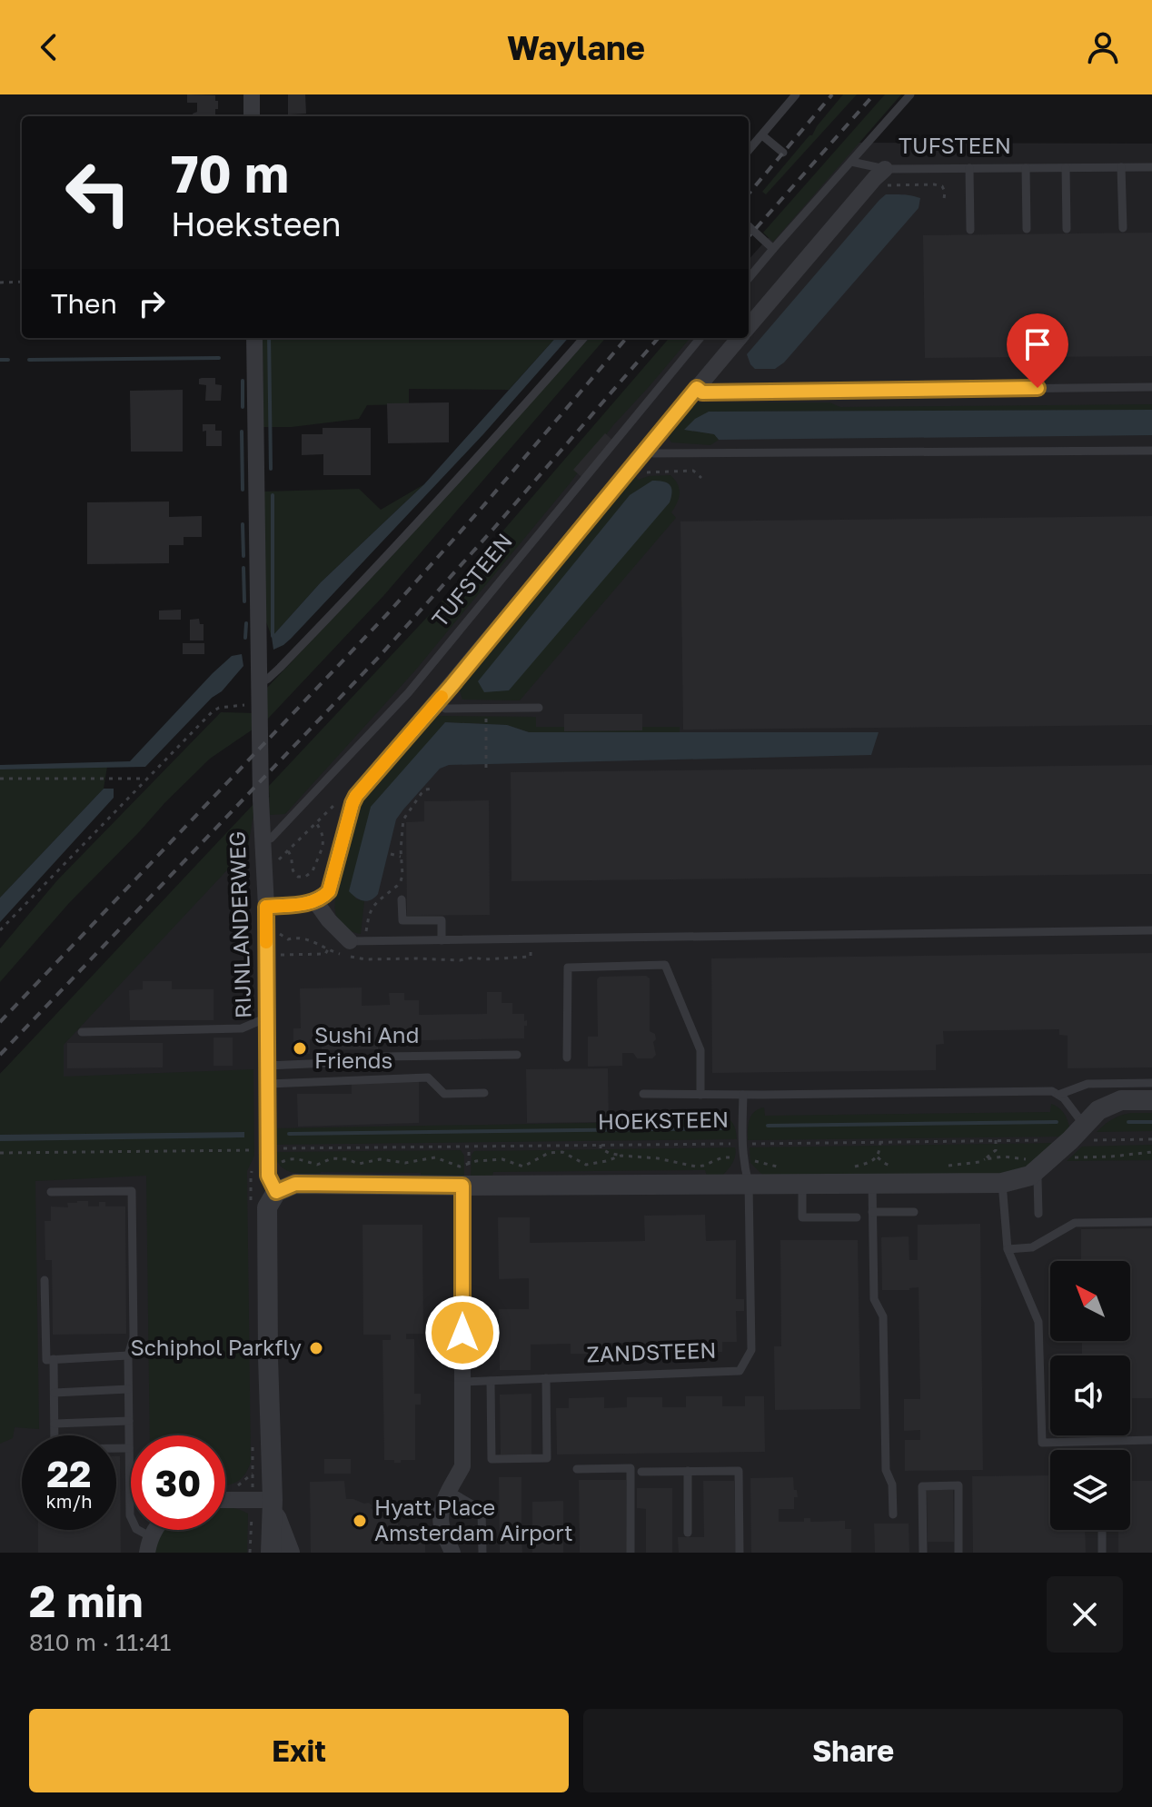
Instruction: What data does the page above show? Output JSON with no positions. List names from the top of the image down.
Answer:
{
  "streets": {
    "street": ["TUFSTEEN", "RIJNLANDERWEG"],
    "lane": ["ZANDSTEEN"],
    "path": ["HOEKSTEEN"]
  },
  "crossings": [
    ["TUFSTEEN", "RIJNLANDERWEG"],
    ["RIJNLANDERWEG", "HOEKSTEEN"]
  ],
  "places": ["Sushi And Friends", "Schiphol Parkfly", "Hyatt Place Amsterdam Airport"],
  "north": "top left",
  "page": {
    "header": "Waylane",
    "turn": ["70 m", "Hoeksteen"],
    "then": "Then",
    "speed": "22 km/h",
    "limit": "30",
    "heading": ["2 min", "810 m · 11:41"],
    "buttons": ["Exit", "Share"]
  }
}
